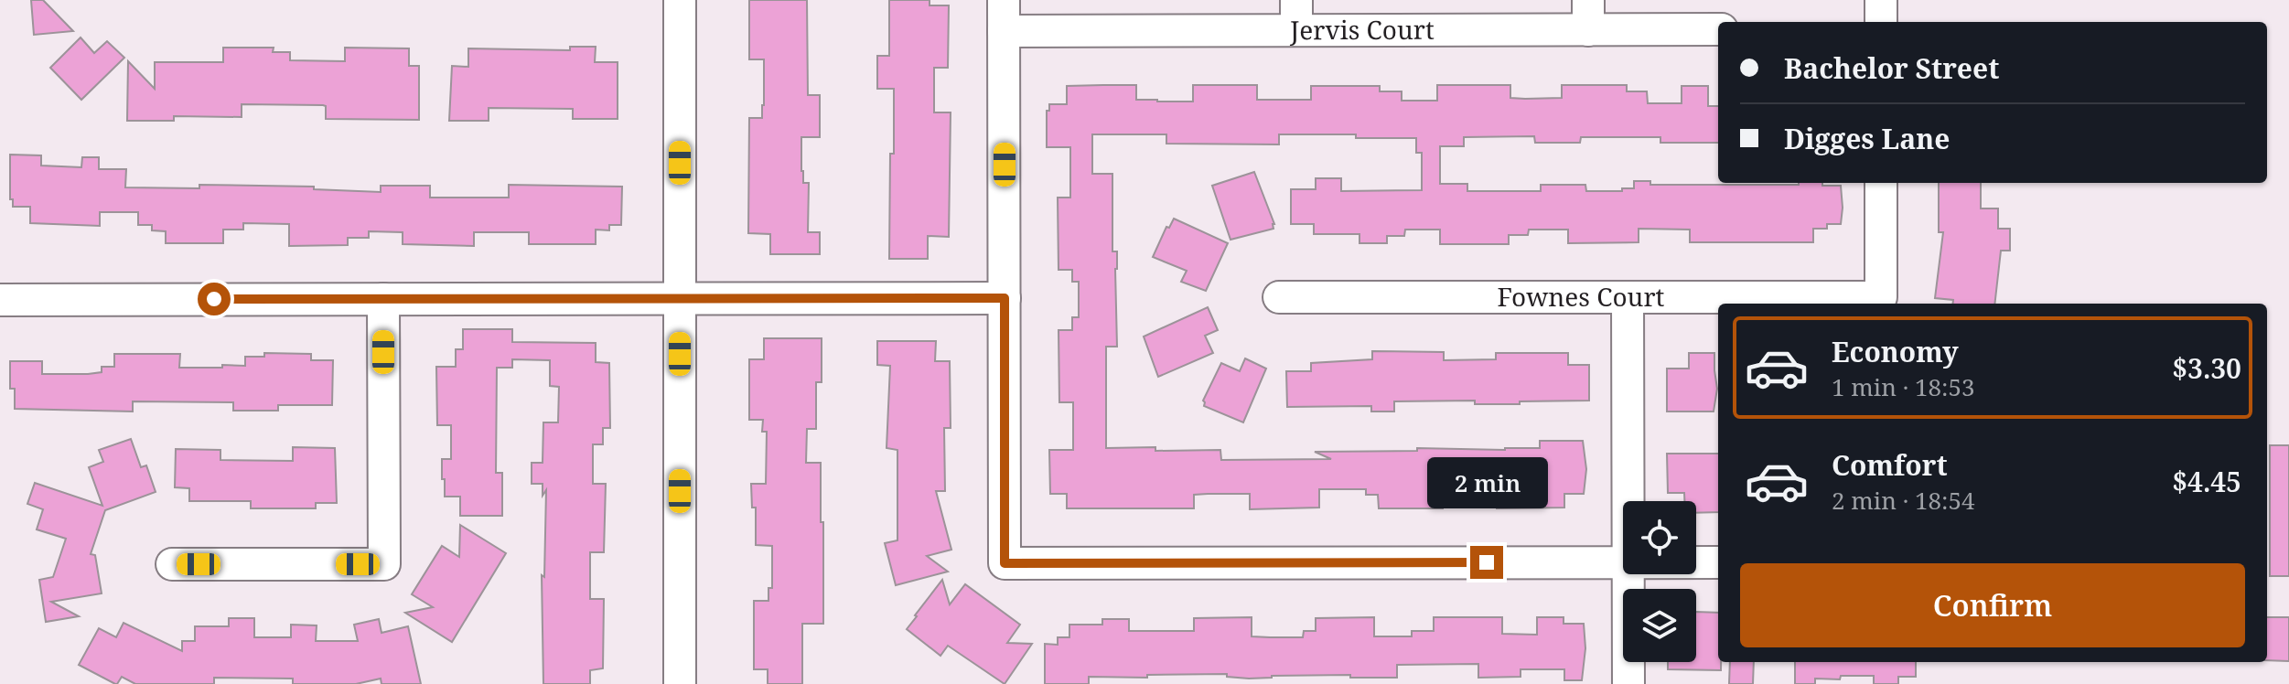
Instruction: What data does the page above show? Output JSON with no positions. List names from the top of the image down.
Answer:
{
  "streets": {
    "street": ["Jervis Court", "Fownes Court"]
  },
  "page": {
    "banner": ["Bachelor Street", "Digges Lane"],
    "list": [
      {
        "name": "Economy",
        "note": "1 min · 18:53",
        "value": "$3.30"
      },
      {
        "name": "Comfort",
        "note": "2 min · 18:54",
        "value": "$4.45"
      }
    ],
    "bubble": "2 min",
    "buttons": "Confirm"
  }
}
